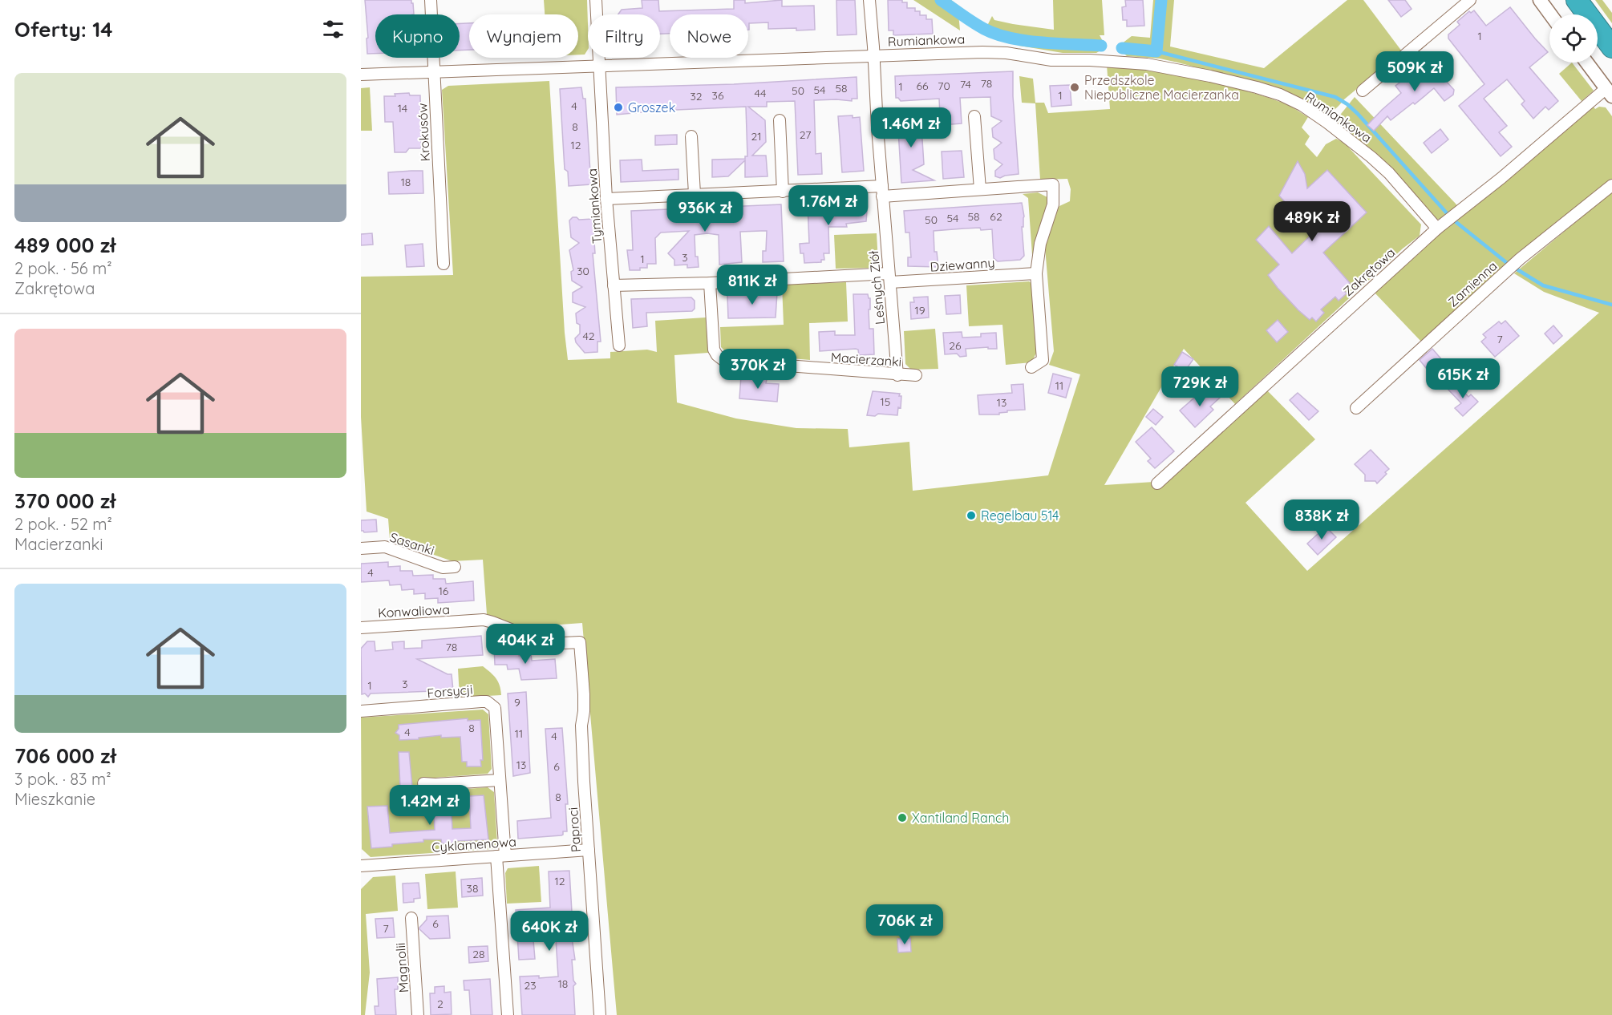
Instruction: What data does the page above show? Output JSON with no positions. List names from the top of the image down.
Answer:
{
  "streets": {
    "street": [
      "Rumiankowa",
      "Krokusów",
      "Tymiankowa",
      "Dziewanny",
      "Zakrętowa",
      "Zamienna",
      "Leśnych Ziół",
      "Macierzanki",
      "Sasanki",
      "Konwaliowa",
      "Forsycji",
      "Paproci",
      "Cyklamenowa",
      "Magnolii"
    ]
  },
  "crossings": [
    ["Rumiankowa", "Krokusów"],
    ["Rumiankowa", "Tymiankowa"],
    ["Rumiankowa", "Zakrętowa"],
    ["Rumiankowa", "Leśnych Ziół"],
    ["Tymiankowa", "Dziewanny"],
    ["Dziewanny", "Leśnych Ziół"],
    ["Dziewanny", "Macierzanki"],
    ["Leśnych Ziół", "Macierzanki"],
    ["Konwaliowa", "Paproci"],
    ["Forsycji", "Cyklamenowa"],
    ["Paproci", "Cyklamenowa"]
  ],
  "places": [
    "Przedszkole Niepubliczne Macierzanka",
    "Groszek",
    "Regelbau 514",
    "Xantiland Ranch"
  ],
  "house_numbers": [
    "1",
    "78",
    "74",
    "66",
    "70",
    "1",
    "58",
    "54",
    "50",
    "44",
    "36",
    "1",
    "32",
    "4",
    "14",
    "8",
    "27",
    "21",
    "12",
    "18",
    "58",
    "62",
    "54",
    "50",
    "3",
    "1",
    "30",
    "19",
    "42",
    "7",
    "26",
    "11",
    "15",
    "13",
    "4",
    "16",
    "78",
    "3",
    "1",
    "9",
    "8",
    "4",
    "11",
    "4",
    "13",
    "6",
    "8",
    "12",
    "38",
    "6",
    "7",
    "28",
    "18",
    "23",
    "2"
  ],
  "page": {
    "heading": "Oferty: 14",
    "chip": [
      "Kupno",
      "Wynajem",
      "Filtry",
      "Nowe"
    ],
    "price": [
      "509K zł",
      "1.46M zł",
      "1.76M zł",
      "936K zł",
      "489K zł",
      "811K zł",
      "370K zł",
      "615K zł",
      "729K zł",
      "838K zł",
      "404K zł",
      "1.42M zł",
      "706K zł",
      "640K zł"
    ],
    "list": [
      {
        "name": "489 000 zł",
        "note": "2 pok. · 56 m² · Zakrętowa"
      },
      {
        "name": "370 000 zł",
        "note": "2 pok. · 52 m² · Macierzanki"
      },
      {
        "name": "706 000 zł",
        "note": "3 pok. · 83 m² · Mieszkanie"
      }
    ]
  }
}
